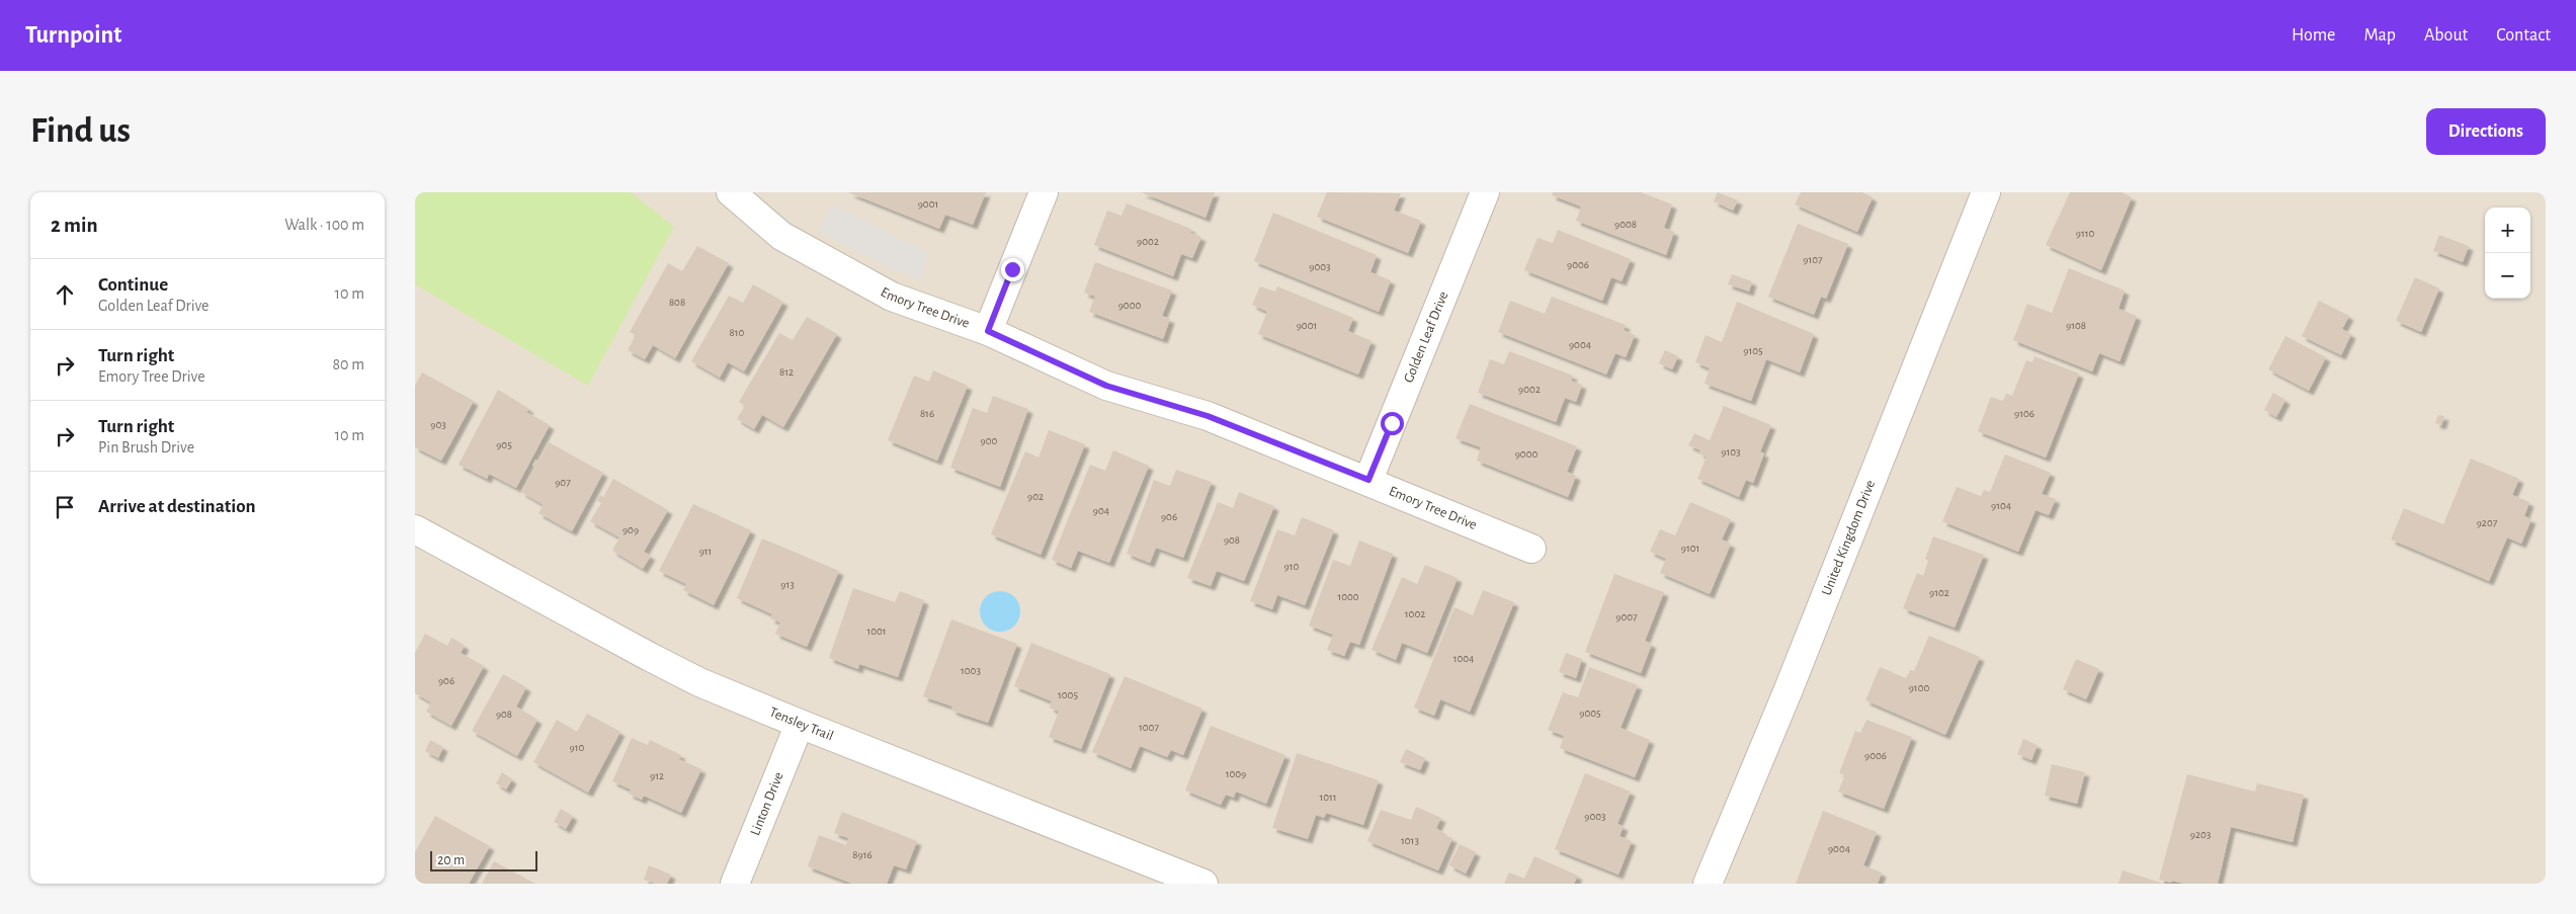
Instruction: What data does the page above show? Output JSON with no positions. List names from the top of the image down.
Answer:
{
  "streets": {
    "street": [
      "Emory Tree Drive",
      "Golden Leaf Drive",
      "United Kingdom Drive",
      "Tensley Trail",
      "Linton Drive"
    ]
  },
  "crossings": [
    ["Emory Tree Drive", "Golden Leaf Drive"],
    ["Tensley Trail", "Linton Drive"]
  ],
  "house_numbers": [
    "9001",
    "9008",
    "9110",
    "9002",
    "9107",
    "9006",
    "9003",
    "808",
    "9000",
    "9001",
    "9108",
    "810",
    "9004",
    "9105",
    "812",
    "9002",
    "816",
    "9106",
    "903",
    "900",
    "905",
    "9103",
    "9000",
    "907",
    "902",
    "9104",
    "904",
    "906",
    "9207",
    "909",
    "908",
    "9101",
    "911",
    "910",
    "913",
    "9102",
    "1000",
    "1002",
    "9007",
    "1001",
    "1004",
    "1003",
    "906",
    "9100",
    "1005",
    "9005",
    "908",
    "1007",
    "910",
    "9006",
    "1009",
    "912",
    "1011",
    "9003",
    "9203",
    "1013",
    "9004",
    "8916"
  ],
  "scale_bar": "20 m",
  "page": {
    "header": "Turnpoint",
    "nav": [
      "Home",
      "Map",
      "About",
      "Contact"
    ],
    "buttons": "Directions",
    "title": "Find us",
    "heading": ["2 min", "Walk · 100 m"],
    "map_buttons": ["+", "−"],
    "list": [
      ["Continue", "Golden Leaf Drive", "10 m"],
      ["Turn right", "Emory Tree Drive", "80 m"],
      ["Turn right", "Pin Brush Drive", "10 m"],
      "Arrive at destination"
    ],
    "scale": "20 m"
  }
}
